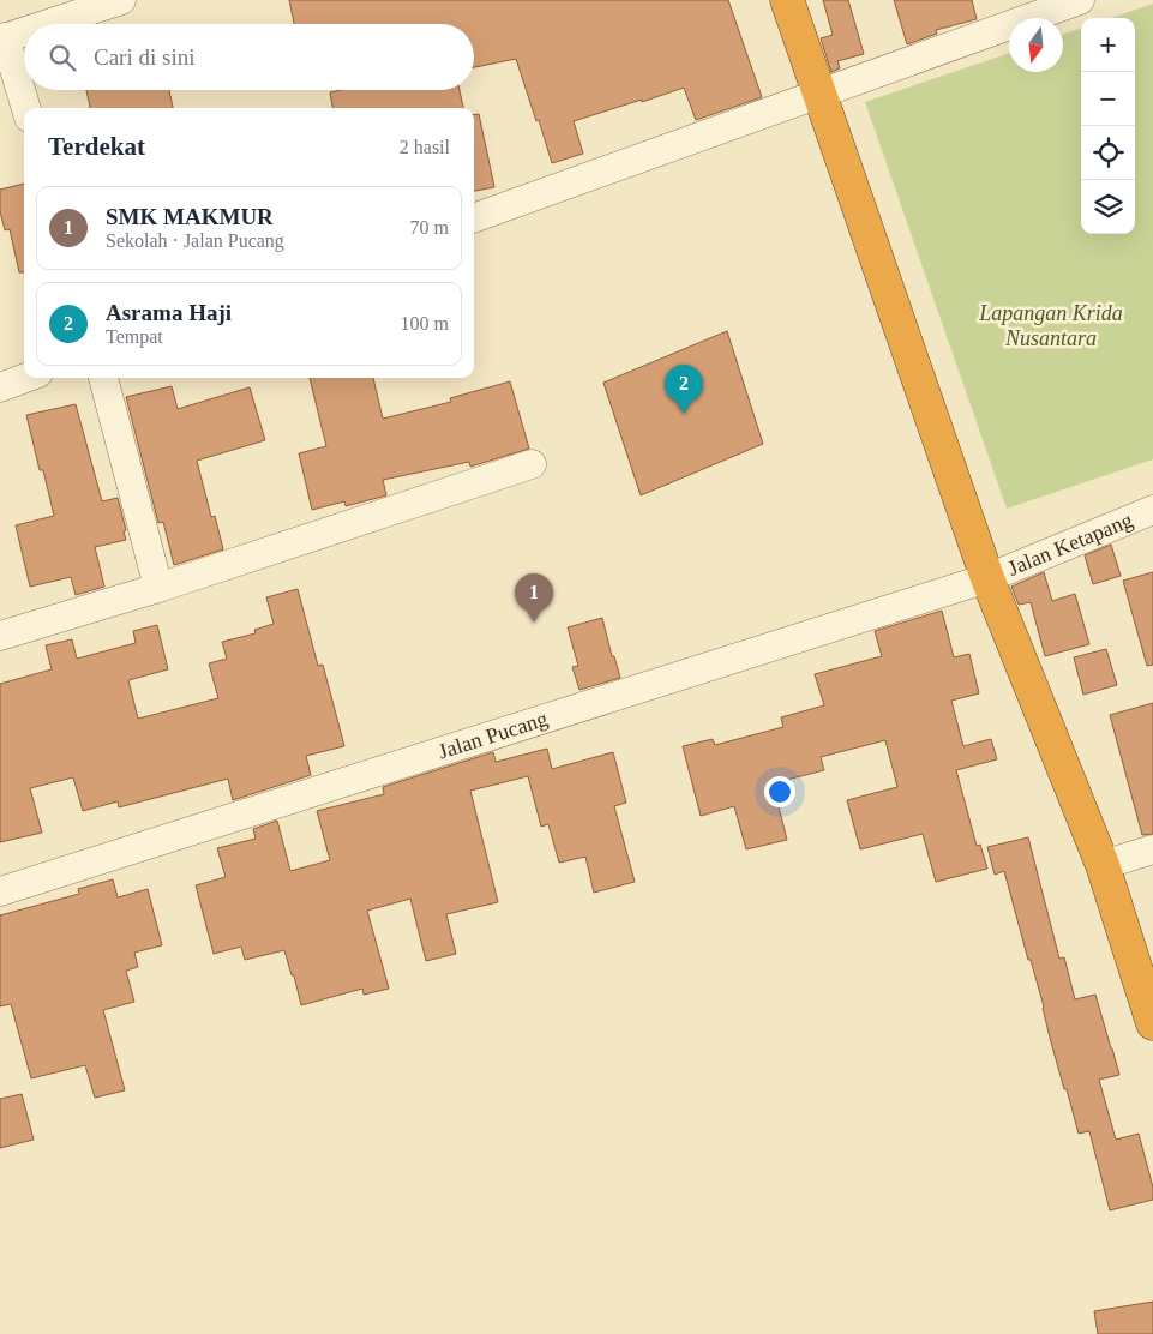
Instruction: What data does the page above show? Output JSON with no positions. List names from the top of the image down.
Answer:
{
  "streets": {
    "street": ["Jalan Ketapang", "Jalan Pucang"]
  },
  "crossings": [
    ["Jalan Ketapang", "Jalan Pucang"]
  ],
  "parks": ["Lapangan Krida Nusantara"],
  "north": "bottom",
  "page": {
    "map_buttons": ["+", "−"],
    "search": "Cari di sini",
    "heading": ["Terdekat", "2 hasil"],
    "list": [
      {
        "mark": "1",
        "name": "SMK MAKMUR",
        "note": "Sekolah · Jalan Pucang",
        "value": "70 m"
      },
      {
        "mark": "2",
        "name": "Asrama Haji",
        "note": "Tempat",
        "value": "100 m"
      }
    ],
    "pins": ["2", "1"]
  }
}
